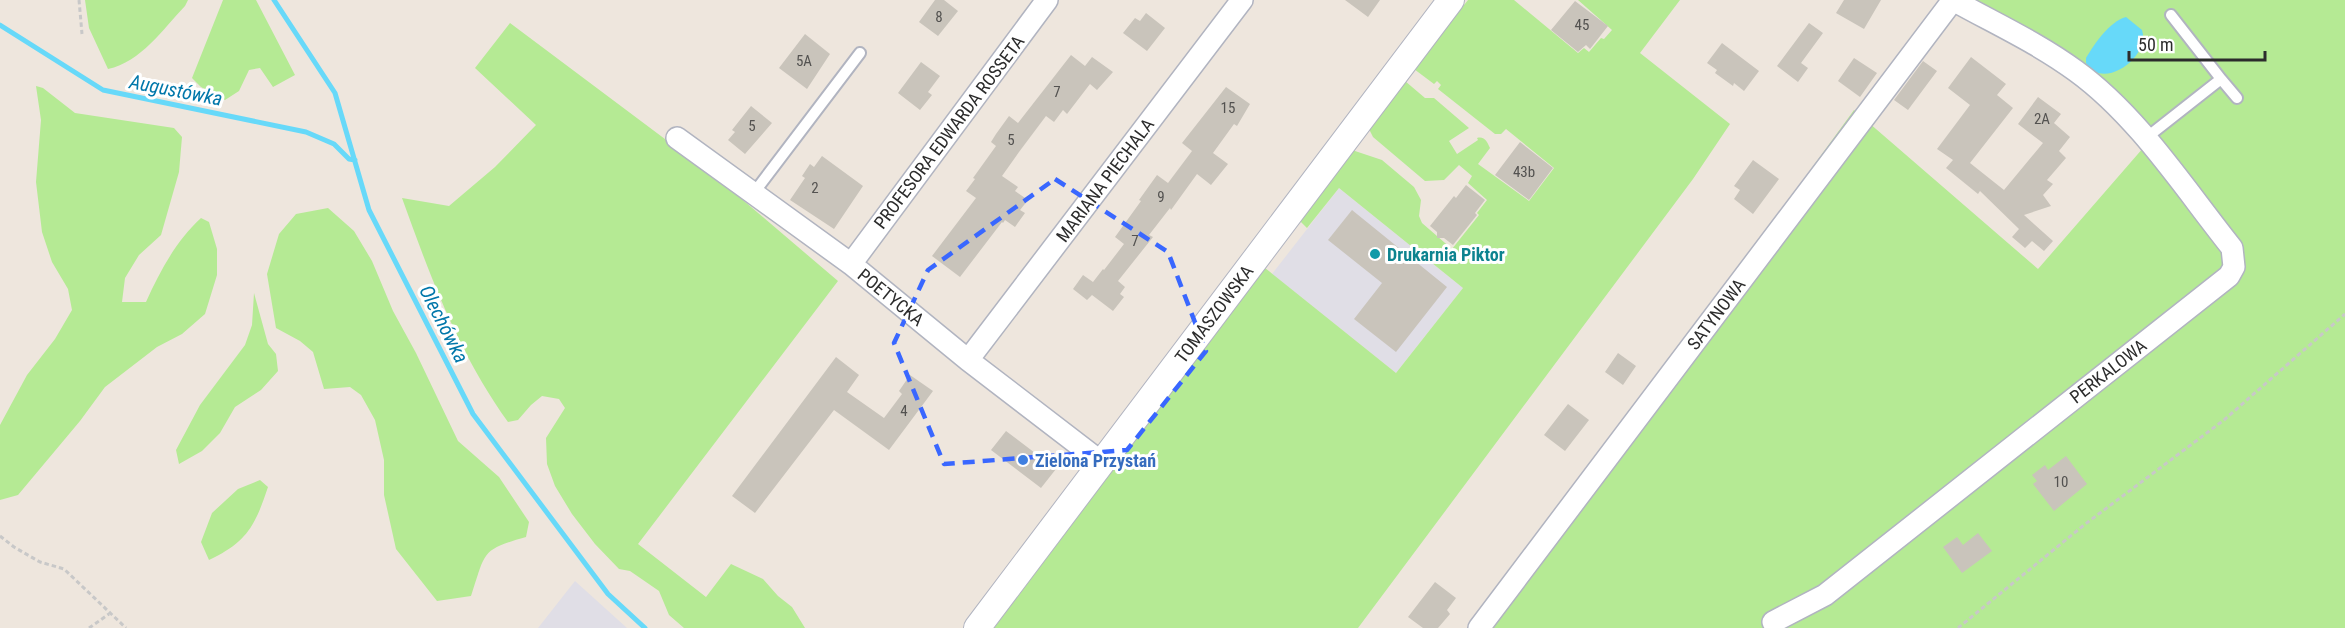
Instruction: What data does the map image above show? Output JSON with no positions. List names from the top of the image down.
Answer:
{
  "streets": {
    "street": [
      "PROFESORA EDWARDA ROSSETA",
      "MARIANA PIECHALA",
      "POETYCKA",
      "TOMASZOWSKA",
      "SATYNOWA",
      "PERKALOWA"
    ]
  },
  "crossings": [
    ["PROFESORA EDWARDA ROSSETA", "POETYCKA"],
    ["MARIANA PIECHALA", "POETYCKA"],
    ["POETYCKA", "TOMASZOWSKA"],
    ["SATYNOWA", "PERKALOWA"]
  ],
  "water": ["Augustówka", "Olechówka"],
  "places": ["Drukarnia Piktor", "Zielona Przystań"],
  "house_numbers": [
    "8",
    "45",
    "5A",
    "7",
    "15",
    "2A",
    "5",
    "5",
    "43b",
    "2",
    "9",
    "7",
    "4",
    "10"
  ],
  "scale_bar": "50 m"
}
